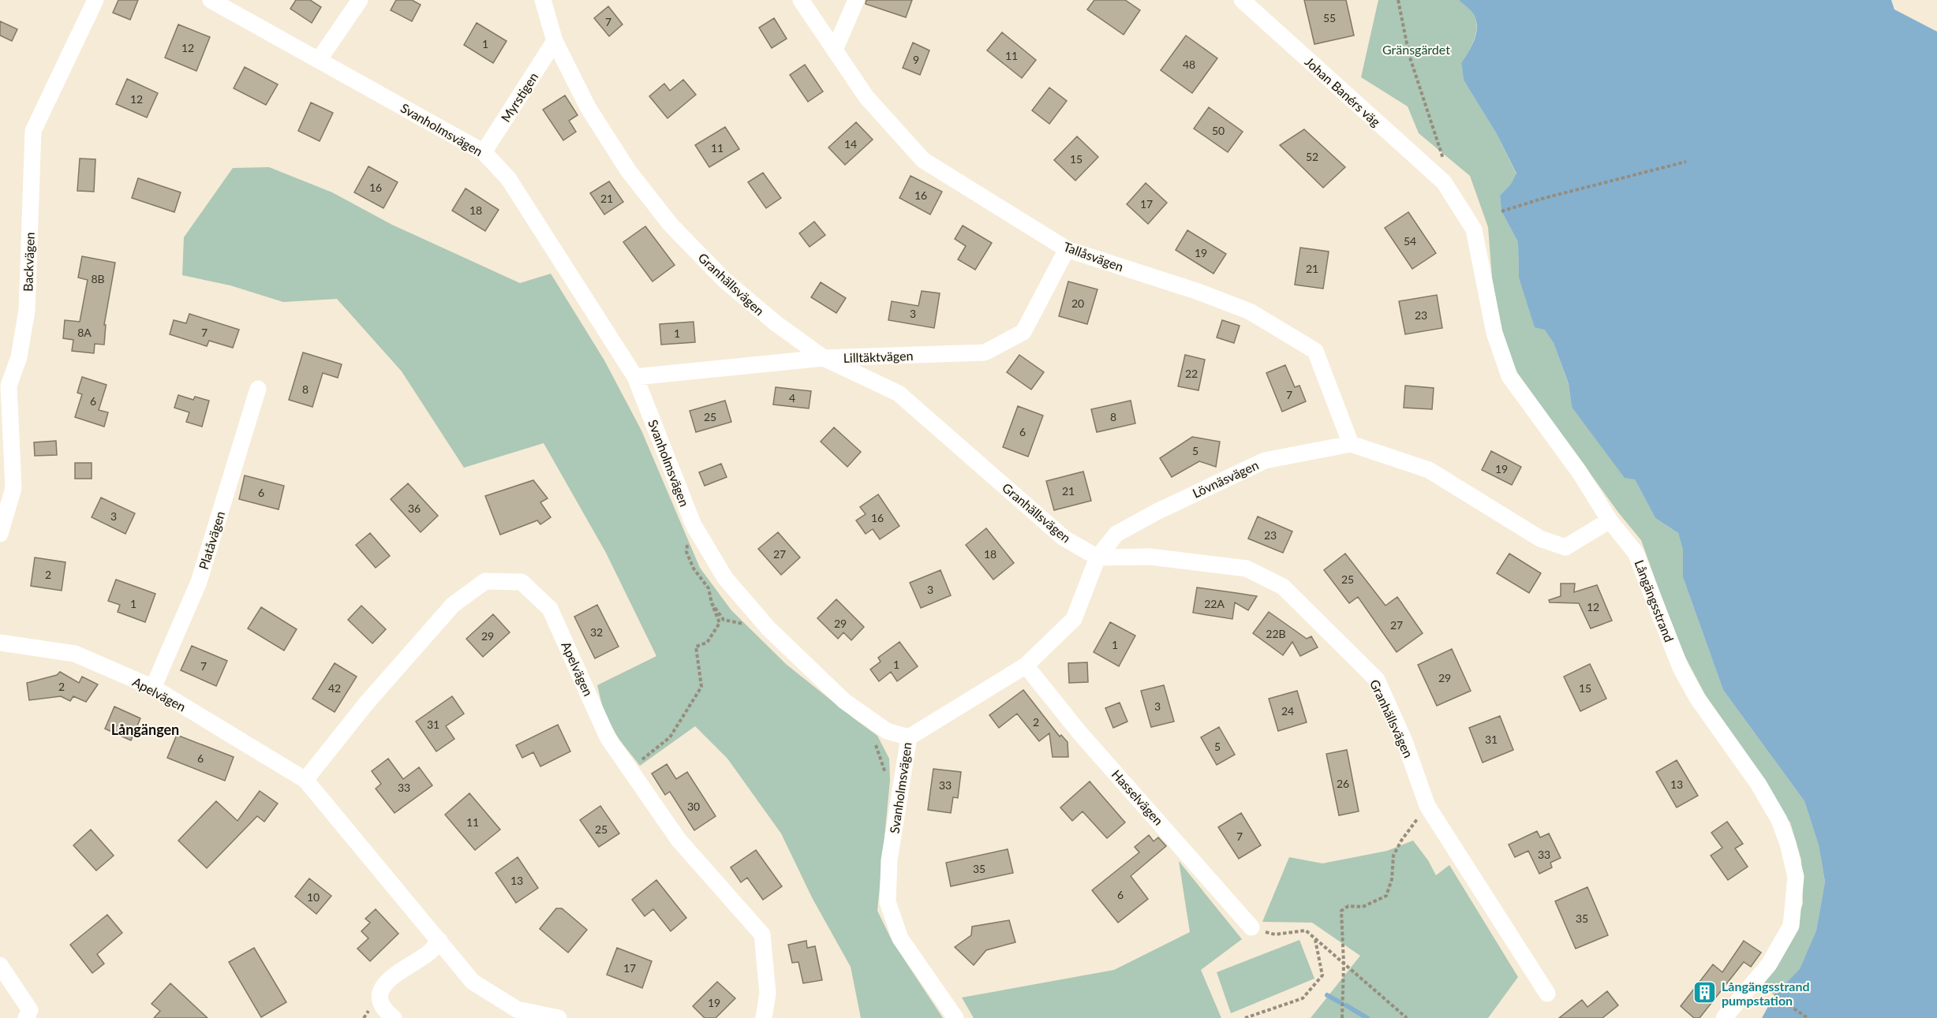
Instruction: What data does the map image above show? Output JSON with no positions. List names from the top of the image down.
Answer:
{
  "streets": {
    "street": [
      "Johan Banérs väg",
      "Myrstigen",
      "Svanholmsvägen",
      "Tallåsvägen",
      "Backvägen",
      "Granhällsvägen",
      "Lilltäktvägen",
      "Lövnäsvägen",
      "Platåvägen",
      "Långängsstrand",
      "Apelvägen",
      "Hasselvägen"
    ]
  },
  "crossings": [
    ["Johan Banérs väg", "Långängsstrand"],
    ["Myrstigen", "Svanholmsvägen"],
    ["Myrstigen", "Granhällsvägen"],
    ["Svanholmsvägen", "Lilltäktvägen"],
    ["Svanholmsvägen", "Lövnäsvägen"],
    ["Tallåsvägen", "Lilltäktvägen"],
    ["Tallåsvägen", "Lövnäsvägen"],
    ["Granhällsvägen", "Lilltäktvägen"],
    ["Granhällsvägen", "Lövnäsvägen"],
    ["Lövnäsvägen", "Långängsstrand"],
    ["Lövnäsvägen", "Hasselvägen"],
    ["Platåvägen", "Apelvägen"]
  ],
  "districts": ["Långängen"],
  "parks": ["Gränsgärdet"],
  "places": {
    "building": ["Långängsstrand pumpstation"]
  },
  "house_numbers": [
    "55",
    "7",
    "1",
    "12",
    "11",
    "9",
    "48",
    "12",
    "50",
    "14",
    "11",
    "52",
    "15",
    "16",
    "16",
    "21",
    "17",
    "18",
    "54",
    "19",
    "21",
    "8B",
    "20",
    "3",
    "23",
    "8A",
    "7",
    "1",
    "22",
    "8",
    "7",
    "4",
    "6",
    "25",
    "8",
    "6",
    "5",
    "19",
    "21",
    "6",
    "36",
    "3",
    "16",
    "23",
    "27",
    "18",
    "2",
    "25",
    "3",
    "1",
    "22A",
    "12",
    "29",
    "27",
    "32",
    "22B",
    "29",
    "1",
    "1",
    "7",
    "29",
    "2",
    "42",
    "15",
    "3",
    "24",
    "2",
    "31",
    "31",
    "5",
    "6",
    "26",
    "13",
    "33",
    "33",
    "30",
    "11",
    "25",
    "7",
    "33",
    "35",
    "13",
    "6",
    "10",
    "35",
    "17",
    "19"
  ]
}
